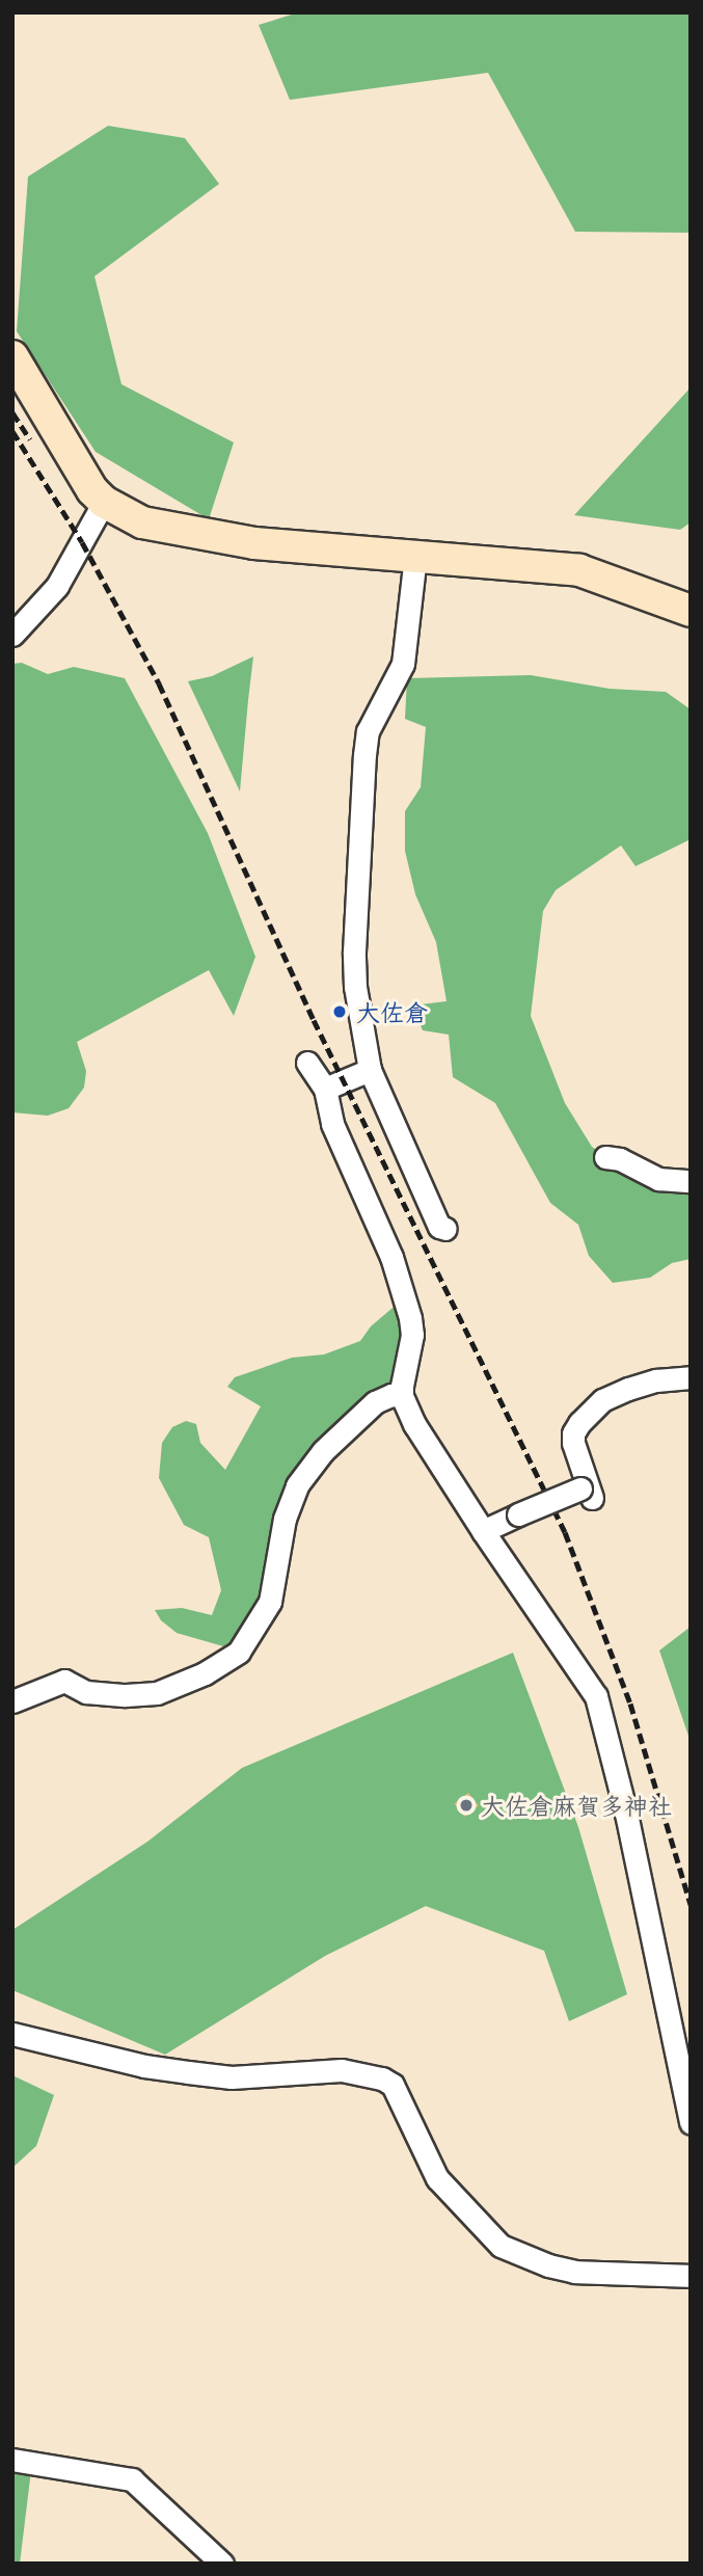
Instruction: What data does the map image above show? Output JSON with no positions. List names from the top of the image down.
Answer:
{
  "places": ["大佐倉", "大佐倉麻賀多神社"]
}
